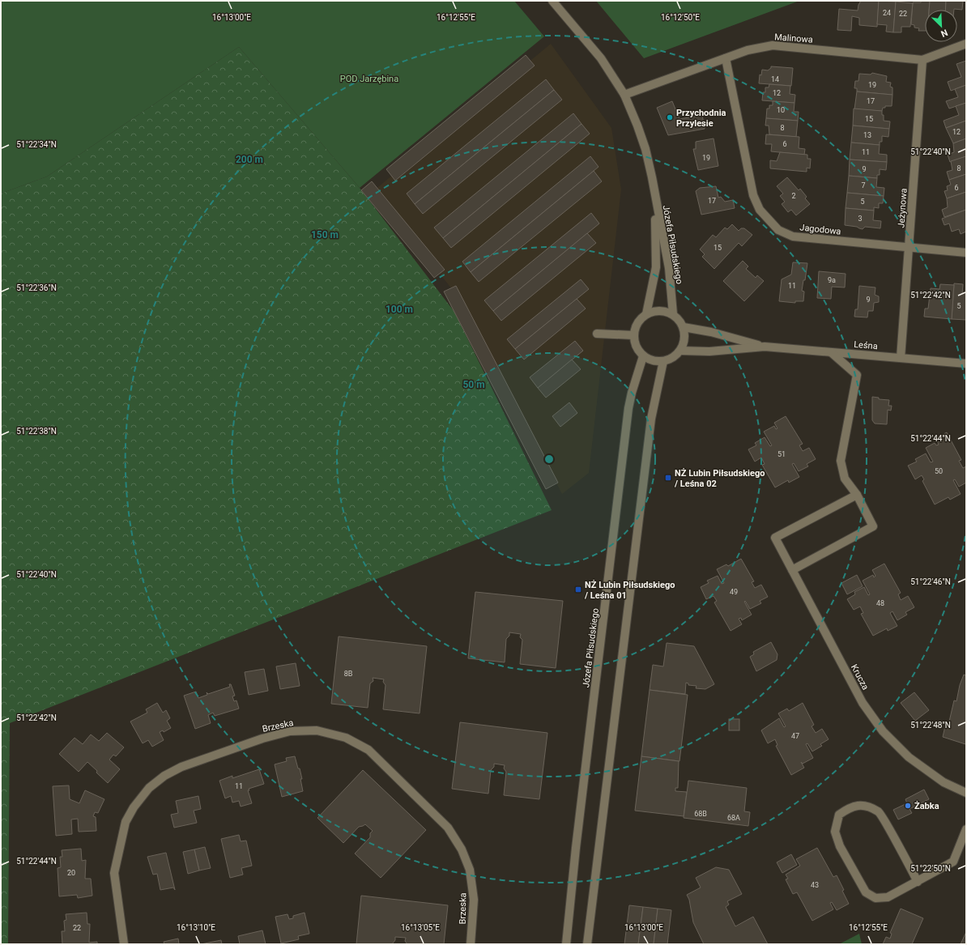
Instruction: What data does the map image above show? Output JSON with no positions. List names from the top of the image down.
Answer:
{
  "streets": {
    "street": [
      "Malinowa",
      "Jeżynowa",
      "Jagodowa",
      "Józefa Piłsudskiego",
      "Leśna",
      "Krucza",
      "Brzeska"
    ]
  },
  "crossings": [
    ["Malinowa", "Jeżynowa"],
    ["Malinowa", "Jagodowa"],
    ["Malinowa", "Józefa Piłsudskiego"],
    ["Jeżynowa", "Jagodowa"],
    ["Jeżynowa", "Leśna"],
    ["Józefa Piłsudskiego", "Leśna"]
  ],
  "parks": ["POD Jarzębina"],
  "places": {
    "other": ["Przychodnia Przylesie", "Żabka"],
    "transit": ["NŻ Lubin Piłsudskiego / Leśna 02", "NŻ Lubin Piłsudskiego / Leśna 01"]
  },
  "house_numbers": [
    "24",
    "22",
    "14",
    "19",
    "12",
    "17",
    "10",
    "15",
    "8",
    "12",
    "13",
    "6",
    "11",
    "19",
    "8",
    "9",
    "7",
    "6",
    "2",
    "17",
    "5",
    "3",
    "15",
    "9a",
    "11",
    "9",
    "5",
    "51",
    "50",
    "49",
    "48",
    "8B",
    "47",
    "11",
    "68B",
    "68A",
    "20",
    "43",
    "22"
  ],
  "north": "bottom right",
  "coordinates": [
    "16°13'00\"E",
    "16°12'55\"E",
    "16°12'50\"E",
    "51°22'34\"N",
    "51°22'40\"N",
    "51°22'36\"N",
    "51°22'42\"N",
    "51°22'38\"N",
    "51°22'44\"N",
    "51°22'46\"N",
    "51°22'48\"N",
    "51°22'50\"N",
    "16°13'10\"E",
    "16°13'05\"E"
  ],
  "rings": [
    "200 m",
    "150 m",
    "100 m",
    "50 m"
  ]
}
